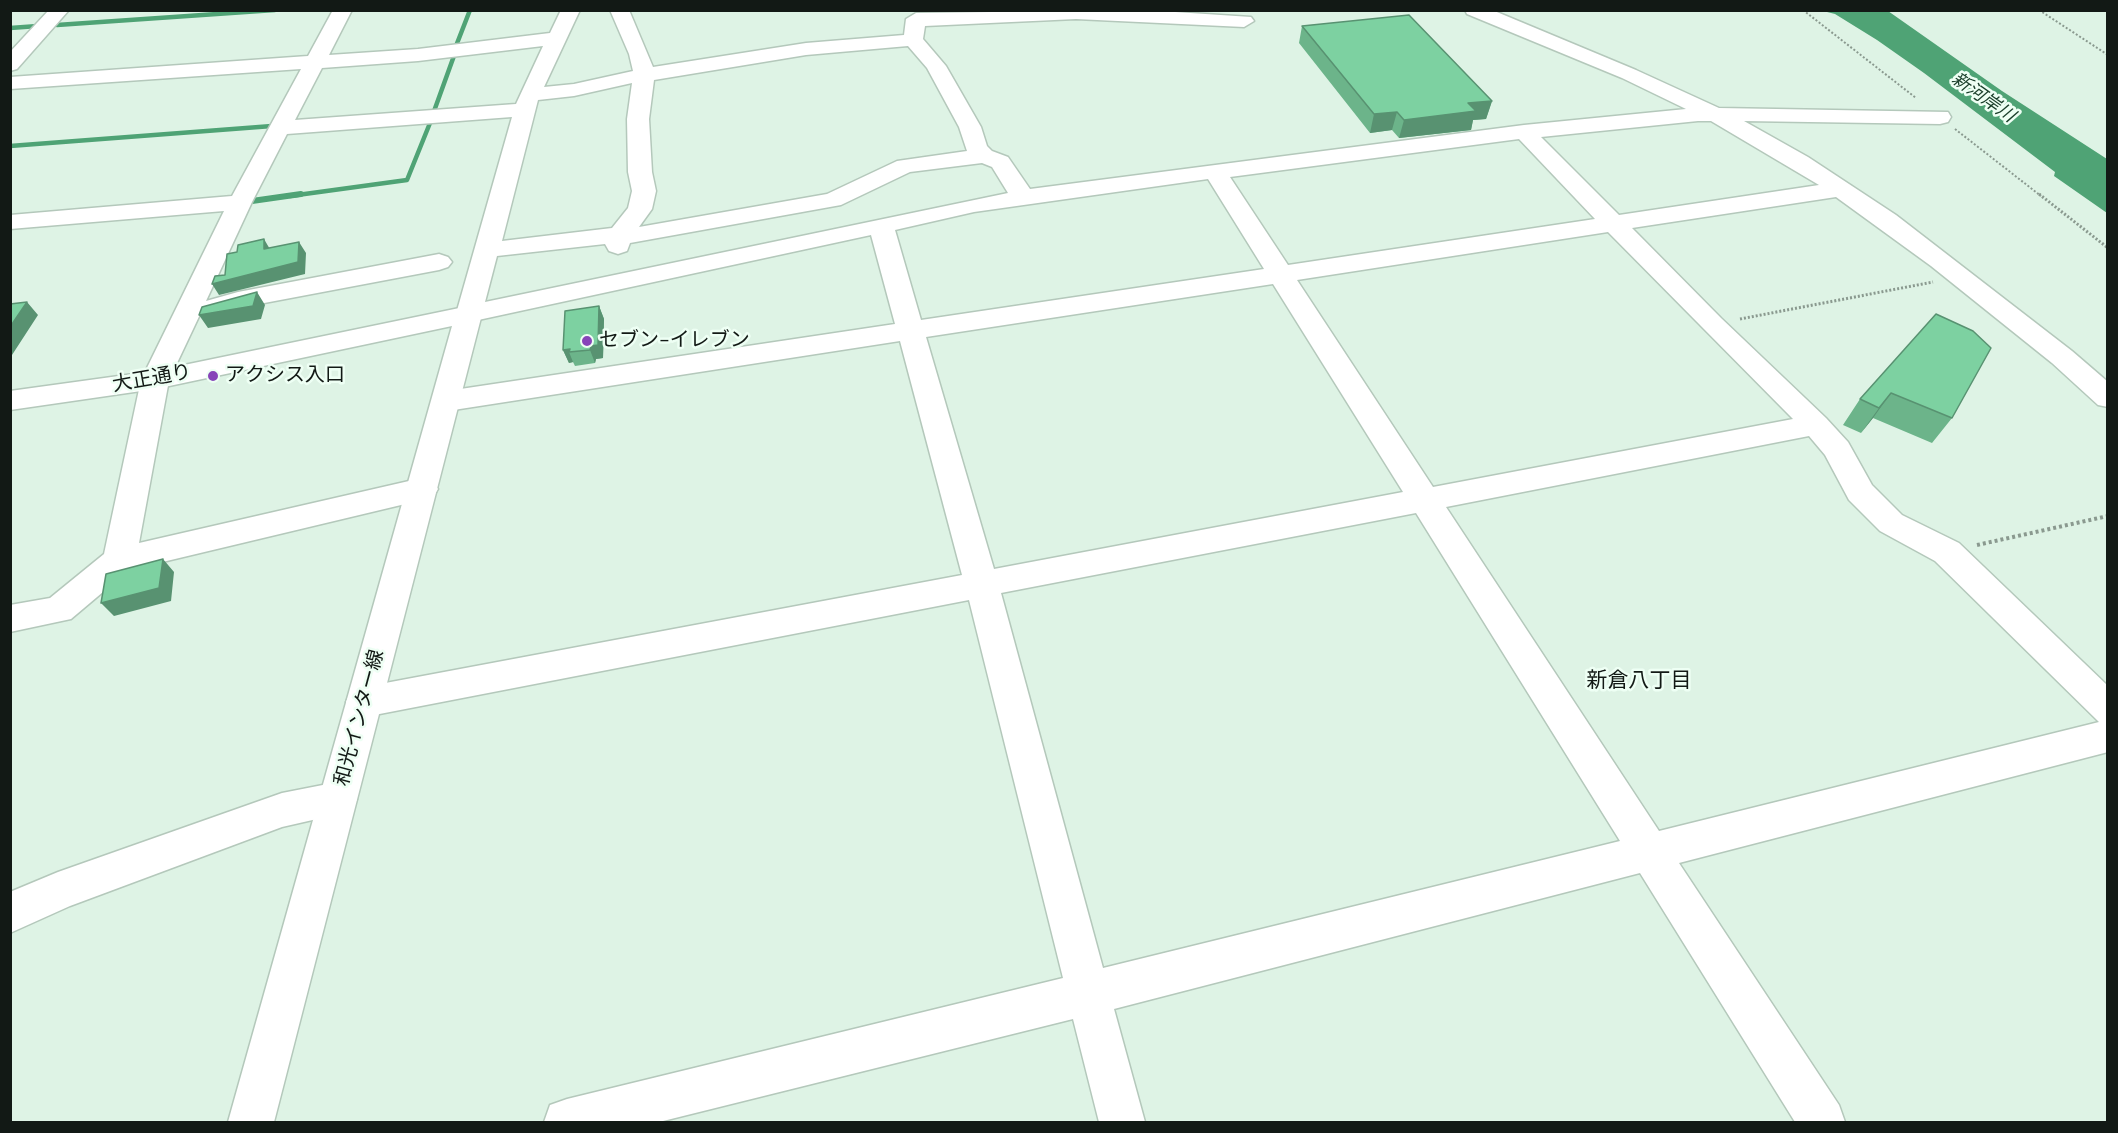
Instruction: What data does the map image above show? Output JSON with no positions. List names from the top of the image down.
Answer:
{
  "streets": {
    "street": ["大正通り", "和光インター線"]
  },
  "crossings": [
    ["大正通り", "和光インター線"]
  ],
  "districts": ["新倉八丁目"],
  "water": ["新河岸川"],
  "places": ["セブン-イレブン", "アクシス入口"]
}
